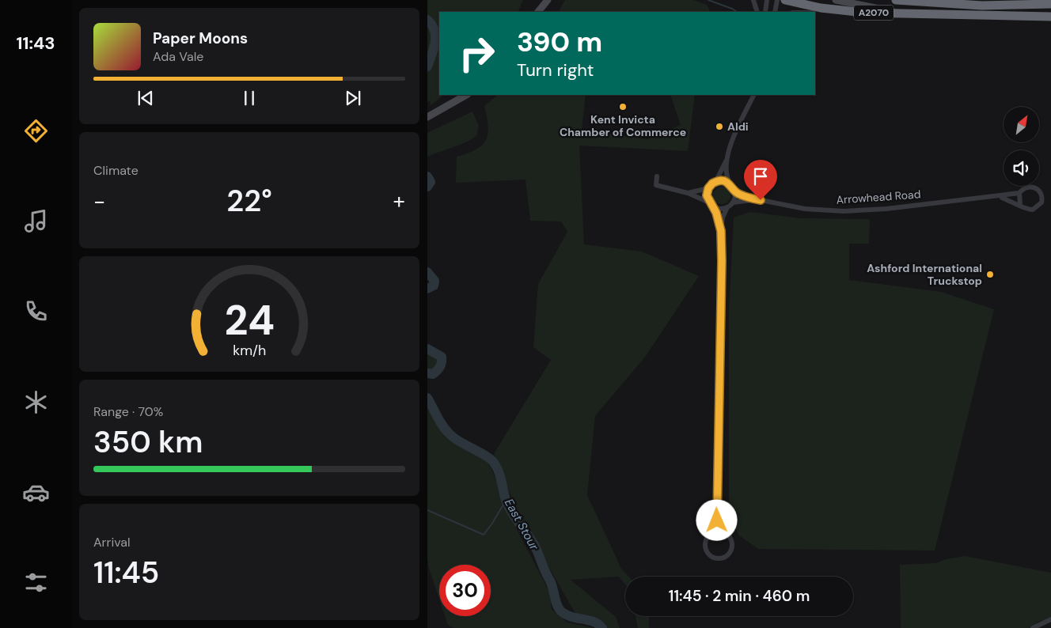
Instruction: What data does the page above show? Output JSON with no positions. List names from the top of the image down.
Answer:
{
  "streets": {
    "highway": ["A2070"],
    "street": ["Arrowhead Road"]
  },
  "water": ["East Stour"],
  "places": ["Kent Invicta Chamber of Commerce", "Aldi", "Ashford International Truckstop"],
  "north": "top right",
  "page": {
    "tabs": "11:43",
    "turn": ["390 m", "Turn right"],
    "song": ["Paper Moons", "Ada Vale"],
    "tile": [
      "Climate",
      ["Range · 70%", "350 km"],
      ["Arrival", "11:45"]
    ],
    "heat": ["−", "22°", "+"],
    "limit": "30",
    "trip": "11:45 · 2 min · 460 m",
    "gauge": ["24", "km/h"]
  }
}
